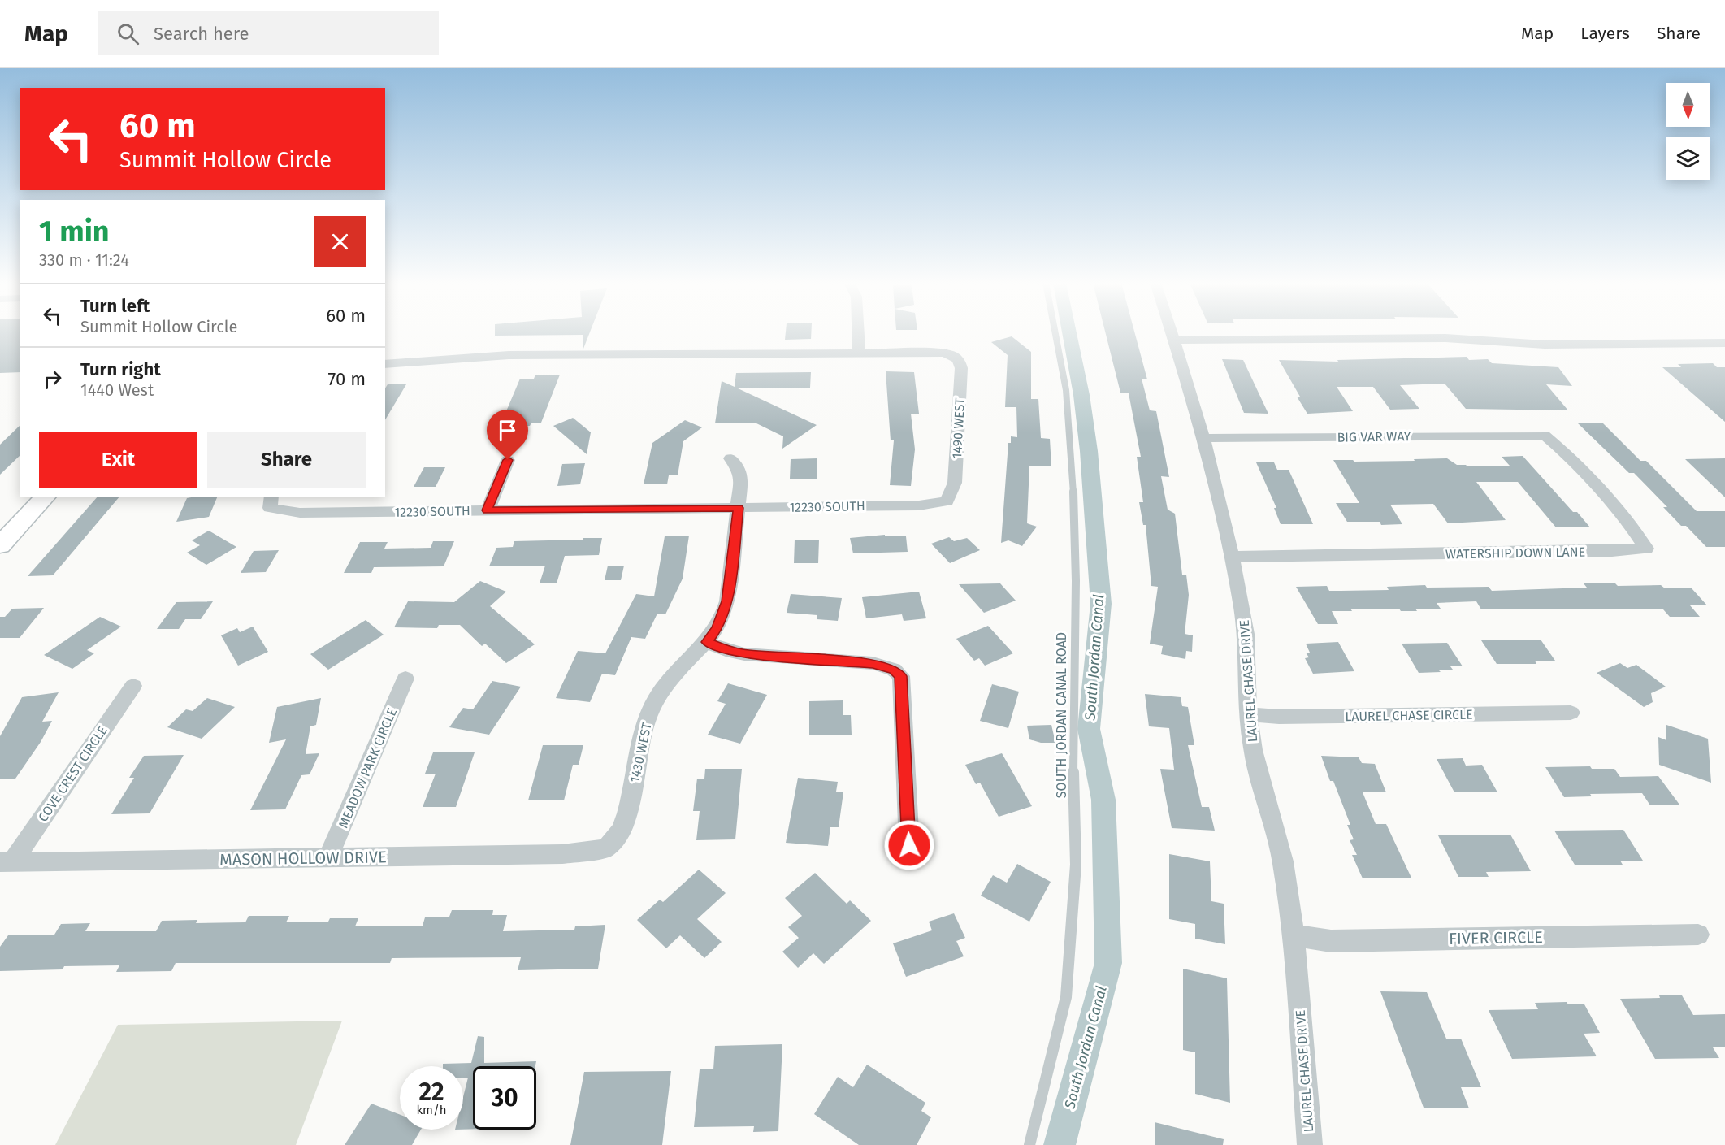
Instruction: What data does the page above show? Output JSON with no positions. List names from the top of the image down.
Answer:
{
  "streets": {
    "street": [
      "1490 WEST",
      "BIG VAR WAY",
      "12230 SOUTH",
      "WATERSHIP DOWN LANE",
      "LAUREL CHASE DRIVE",
      "LAUREL CHASE CIRCLE",
      "1430 WEST",
      "MEADOW PARK CIRCLE",
      "COVE CREST CIRCLE",
      "MASON HOLLOW DRIVE",
      "FIVER CIRCLE"
    ],
    "lane": ["SOUTH JORDAN CANAL ROAD"]
  },
  "crossings": [
    ["1490 WEST", "12230 SOUTH"],
    ["BIG VAR WAY", "WATERSHIP DOWN LANE"],
    ["BIG VAR WAY", "LAUREL CHASE DRIVE"],
    ["12230 SOUTH", "1430 WEST"],
    ["WATERSHIP DOWN LANE", "LAUREL CHASE DRIVE"],
    ["LAUREL CHASE DRIVE", "LAUREL CHASE CIRCLE"],
    ["LAUREL CHASE DRIVE", "FIVER CIRCLE"],
    ["1430 WEST", "MASON HOLLOW DRIVE"],
    ["MEADOW PARK CIRCLE", "MASON HOLLOW DRIVE"],
    ["COVE CREST CIRCLE", "MASON HOLLOW DRIVE"]
  ],
  "water": ["South Jordan Canal"],
  "north": "bottom",
  "page": {
    "header": "Map",
    "search": "Search here",
    "nav": ["Map", "Layers", "Share"],
    "turn": ["60 m", "Summit Hollow Circle"],
    "heading": ["1 min", "330 m · 11:24"],
    "list": [
      {
        "name": "Turn left",
        "note": "Summit Hollow Circle",
        "value": "60 m"
      },
      {
        "name": "Turn right",
        "note": "1440 West",
        "value": "70 m"
      }
    ],
    "buttons": ["Exit", "Share"],
    "speed": "22 km/h",
    "limit": "30"
  }
}
